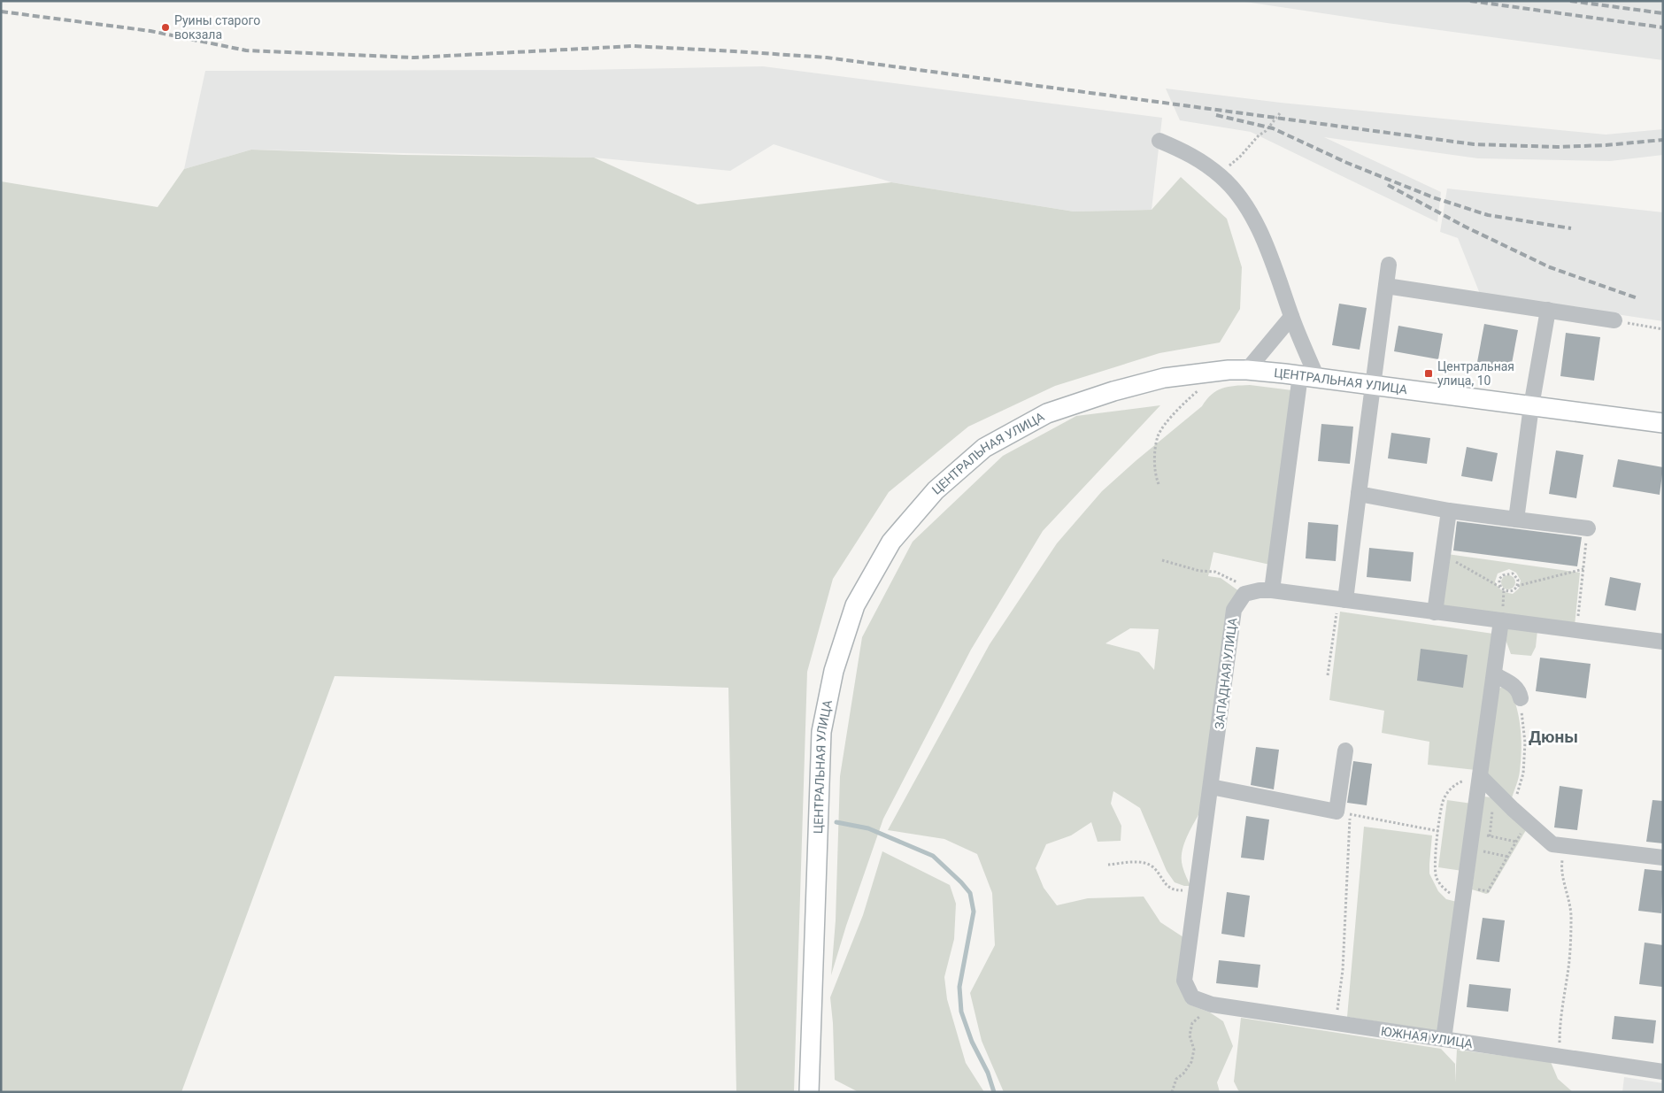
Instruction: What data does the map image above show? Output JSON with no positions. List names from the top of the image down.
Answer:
{
  "streets": {
    "main road": ["ЦЕНТРАЛЬНАЯ УЛИЦА"],
    "street": ["ЗАПАДНАЯ УЛИЦА", "ЮЖНАЯ УЛИЦА"]
  },
  "crossings": [
    ["ЗАПАДНАЯ УЛИЦА", "ЮЖНАЯ УЛИЦА"]
  ],
  "districts": ["Дюны"],
  "places": {
    "other": ["Руины старого вокзала"],
    "transit": ["Центральная улица, 10"]
  }
}
